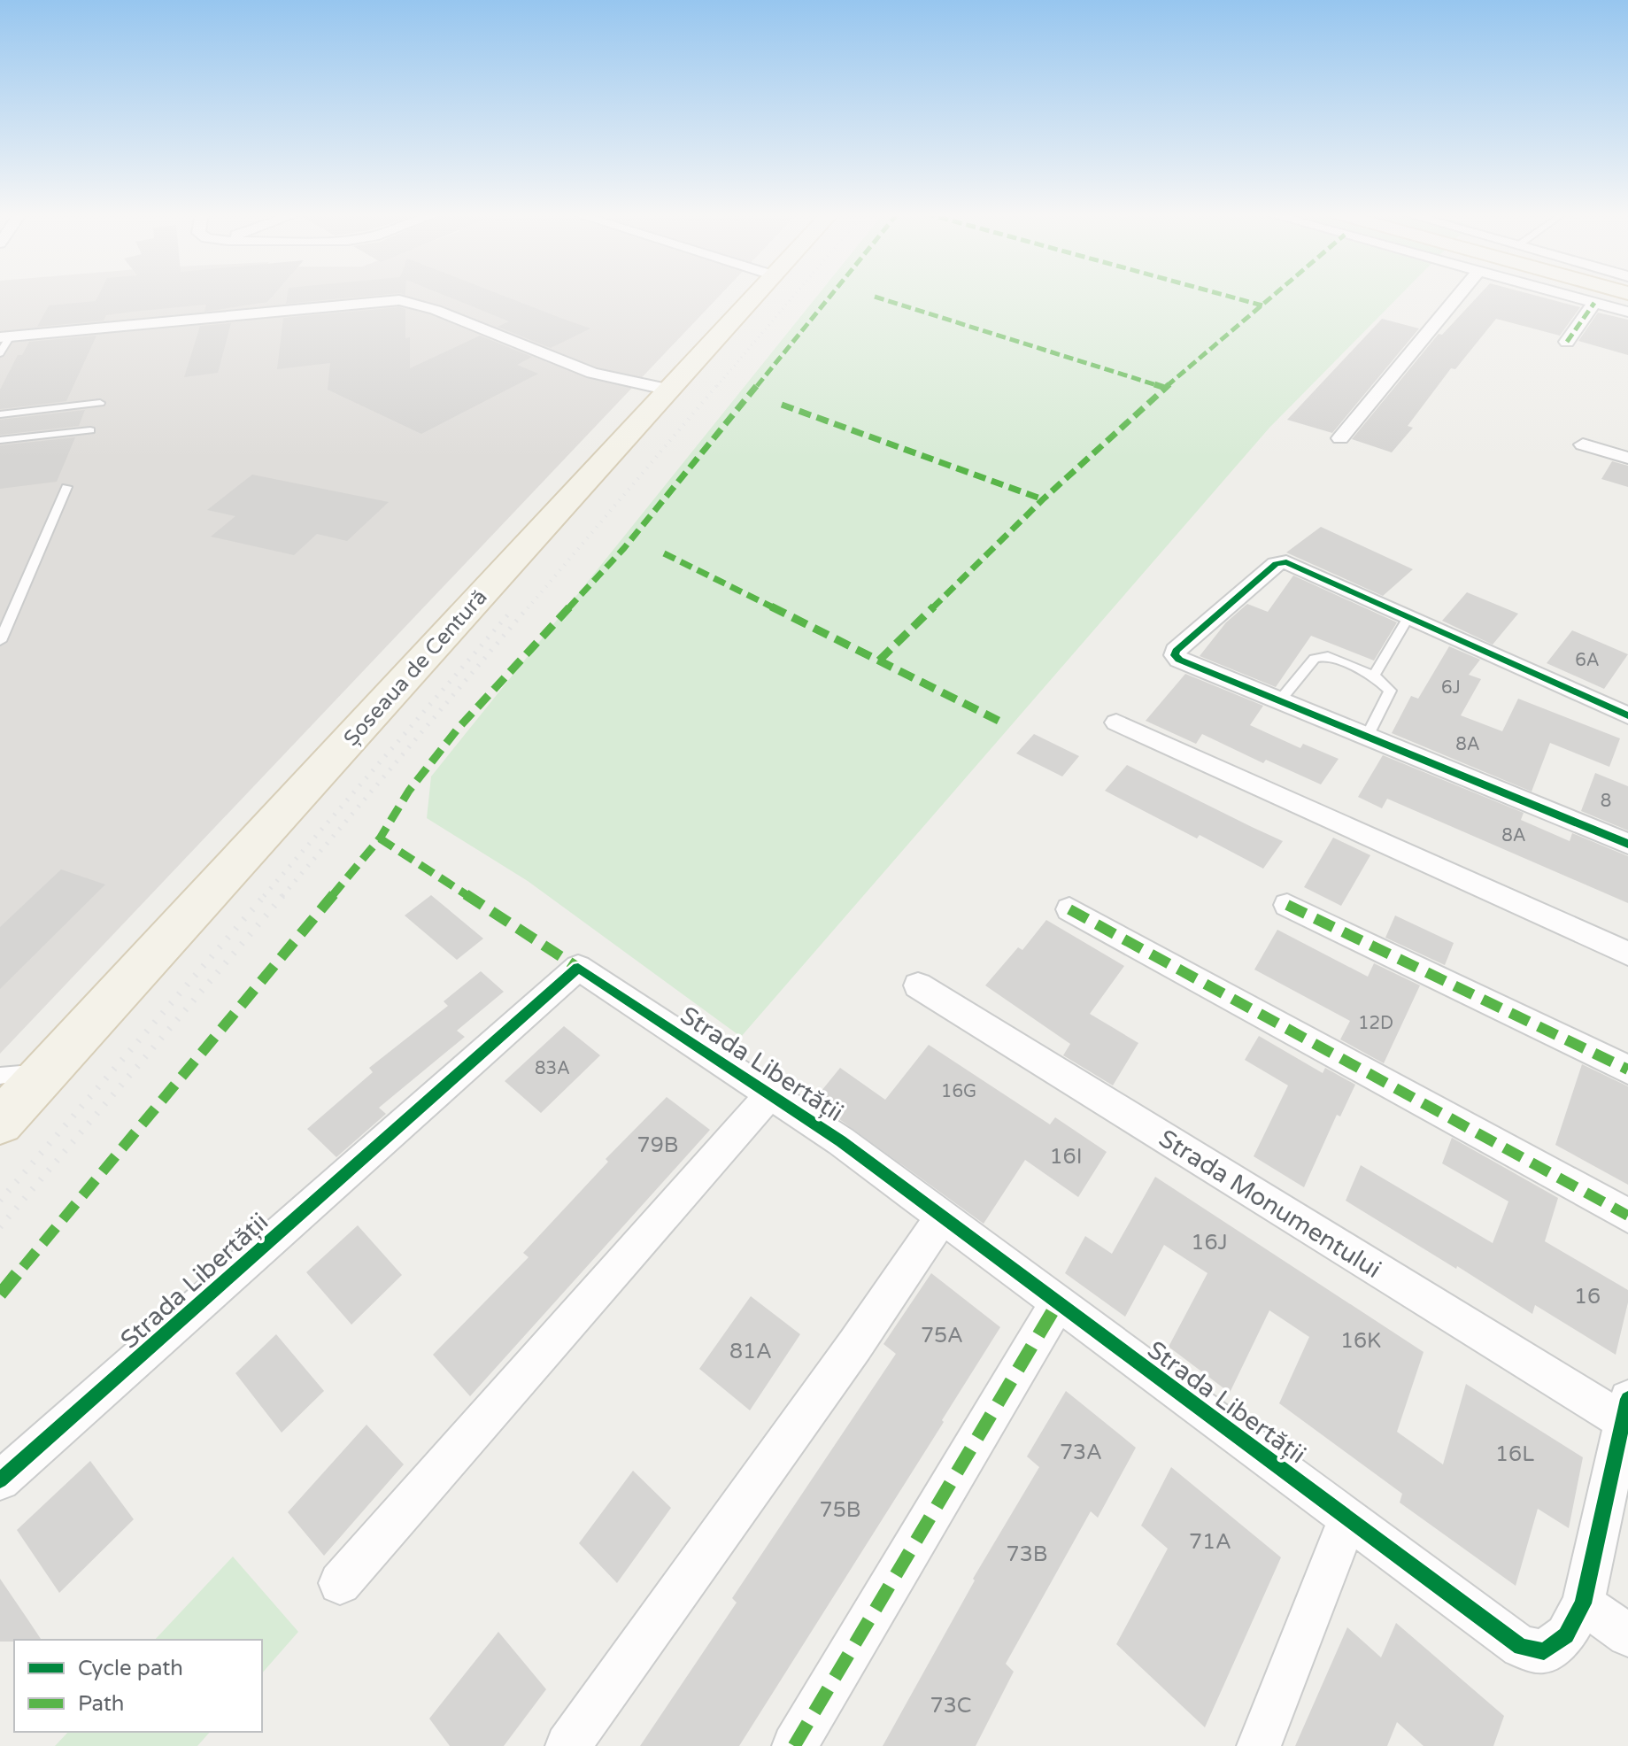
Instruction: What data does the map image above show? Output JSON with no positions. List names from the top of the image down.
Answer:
{
  "streets": {
    "main road": ["Șoseaua de Centură"],
    "street": ["Strada Libertății", "Strada Monumentului"]
  },
  "crossings": [
    ["Strada Libertății", "Strada Monumentului"]
  ],
  "house_numbers": [
    "6A",
    "6J",
    "8A",
    "8",
    "8A",
    "12D",
    "83A",
    "16G",
    "79B",
    "16I",
    "16J",
    "16",
    "75A",
    "16K",
    "81A",
    "73A",
    "16L",
    "75B",
    "71A",
    "73B",
    "73C"
  ],
  "legend": ["Cycle path", "Path"]
}
